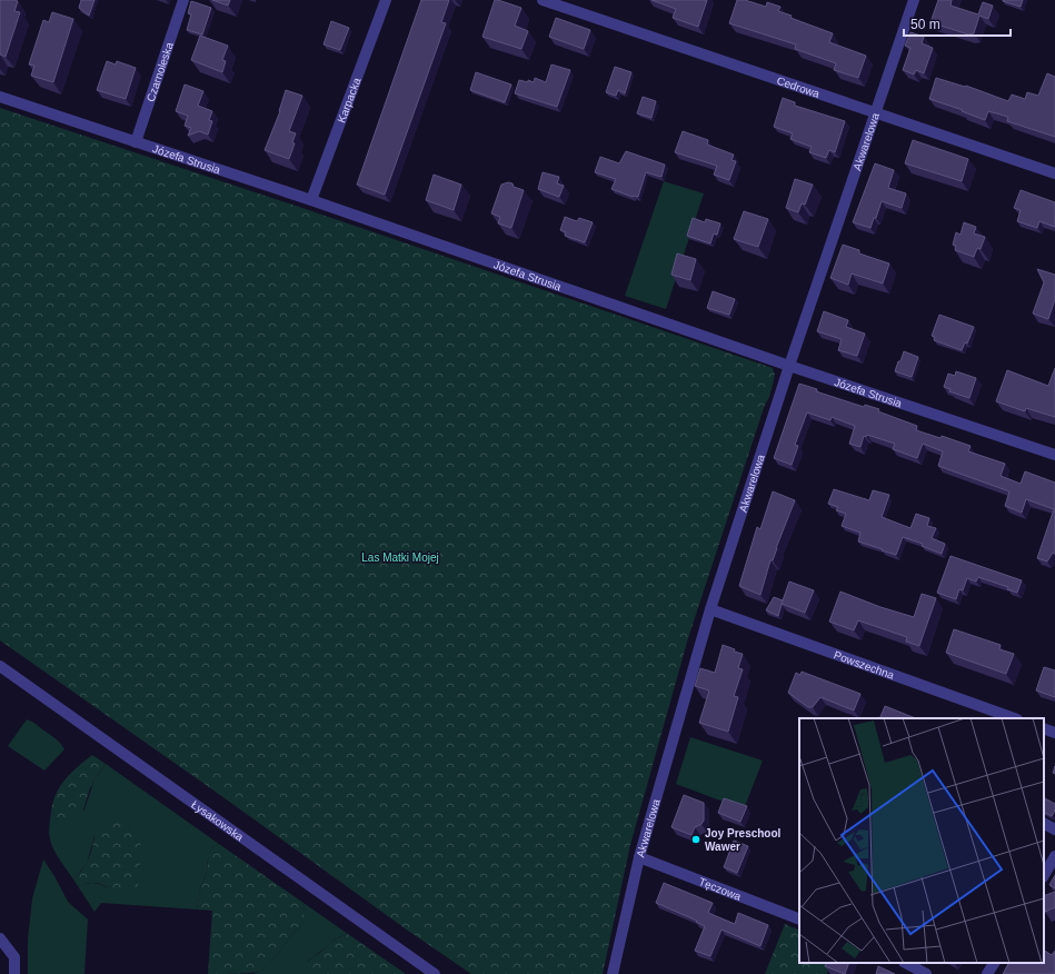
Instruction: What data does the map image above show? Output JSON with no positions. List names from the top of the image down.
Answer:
{
  "streets": {
    "street": [
      "Czarnoleska",
      "Cedrowa",
      "Karpacka",
      "Akwarelowa",
      "Józefa Strusia",
      "Powszechna",
      "Łysakowska",
      "Tęczowa"
    ]
  },
  "crossings": [
    ["Czarnoleska", "Józefa Strusia"],
    ["Cedrowa", "Akwarelowa"],
    ["Karpacka", "Józefa Strusia"],
    ["Akwarelowa", "Józefa Strusia"],
    ["Akwarelowa", "Powszechna"],
    ["Akwarelowa", "Tęczowa"]
  ],
  "parks": ["Las Matki Mojej"],
  "places": ["Joy Preschool Wawer"],
  "scale_bar": "50 m"
}
